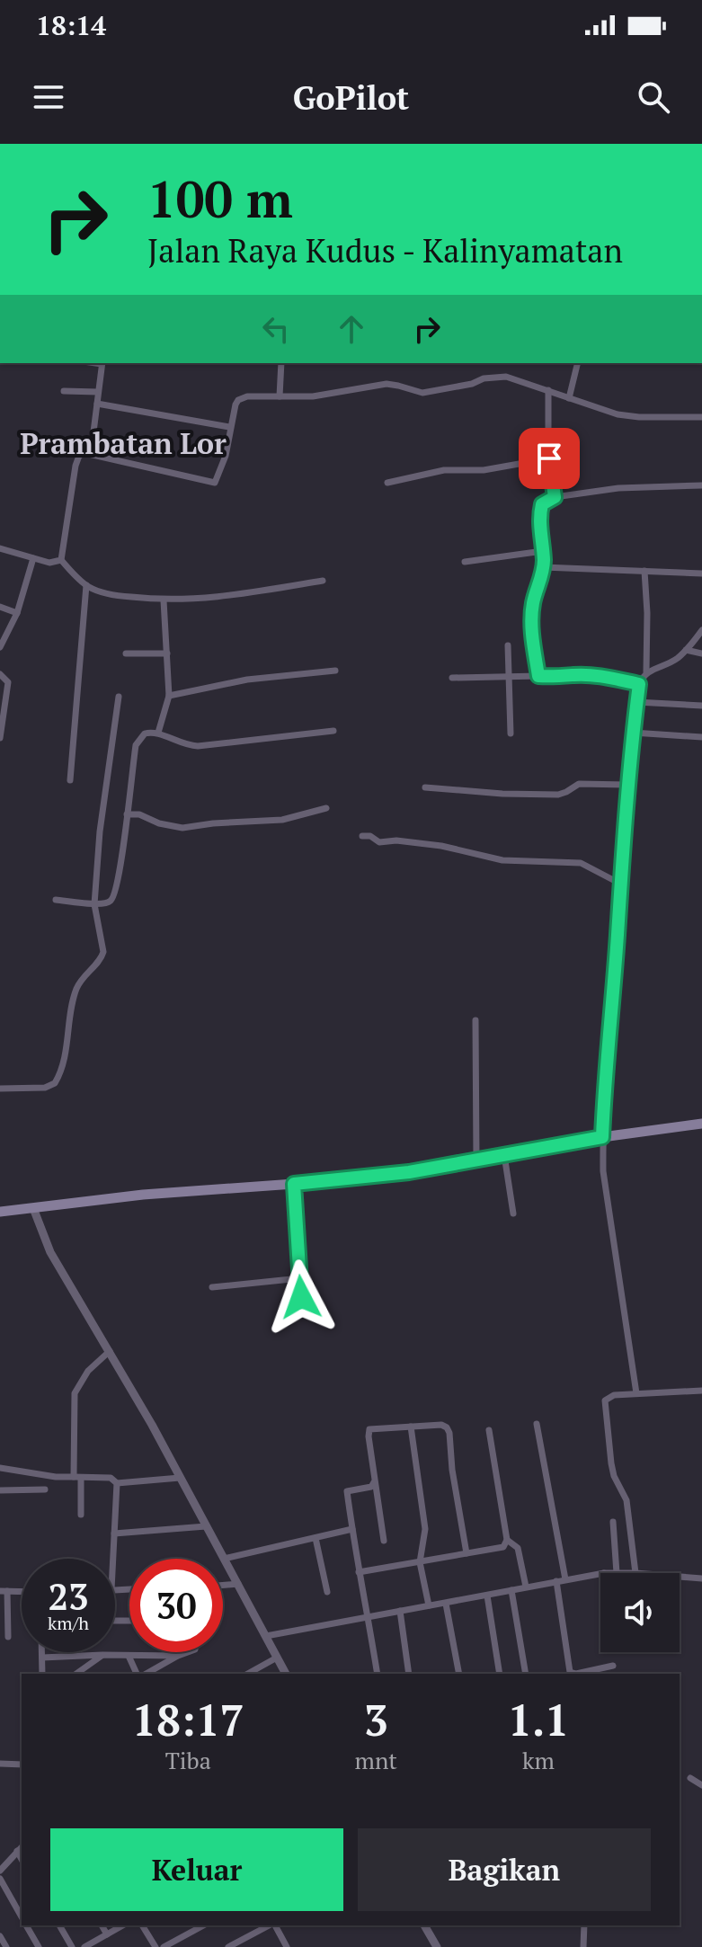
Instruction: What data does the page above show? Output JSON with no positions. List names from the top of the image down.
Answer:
{
  "districts": ["Prambatan Lor"],
  "page": {
    "status": "18:14",
    "header": "GoPilot",
    "turn": ["100 m", "Jalan Raya Kudus - Kalinyamatan"],
    "speed": "23 km/h",
    "limit": "30",
    "eta": [
      "18:17",
      "Tiba",
      "3",
      "mnt",
      "1.1",
      "km"
    ],
    "buttons": ["Keluar", "Bagikan"]
  }
}
